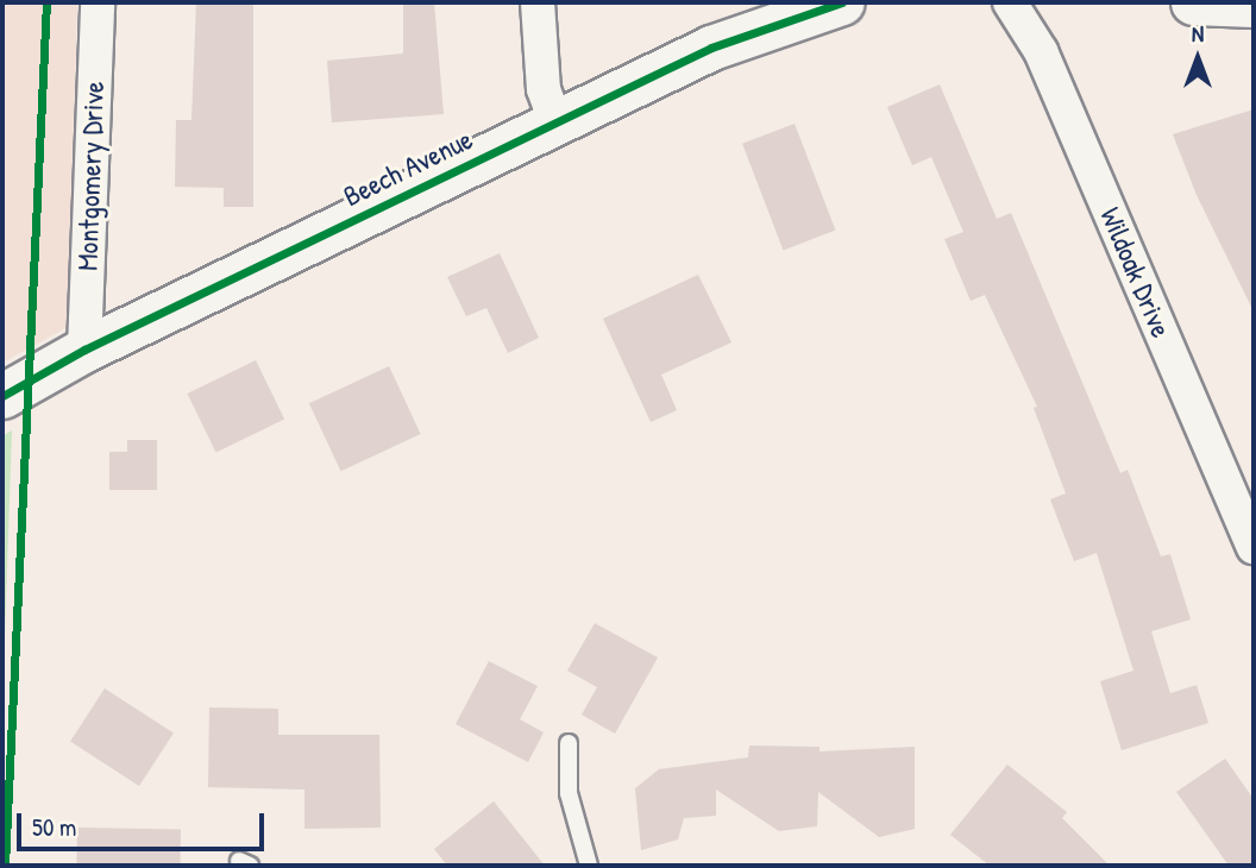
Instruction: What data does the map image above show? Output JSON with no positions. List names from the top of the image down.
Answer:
{
  "streets": {
    "street": ["Beech Avenue", "Montgomery Drive", "Wildoak Drive"]
  },
  "crossings": [
    ["Beech Avenue", "Montgomery Drive"]
  ],
  "scale_bar": "50 m",
  "north": "top"
}
